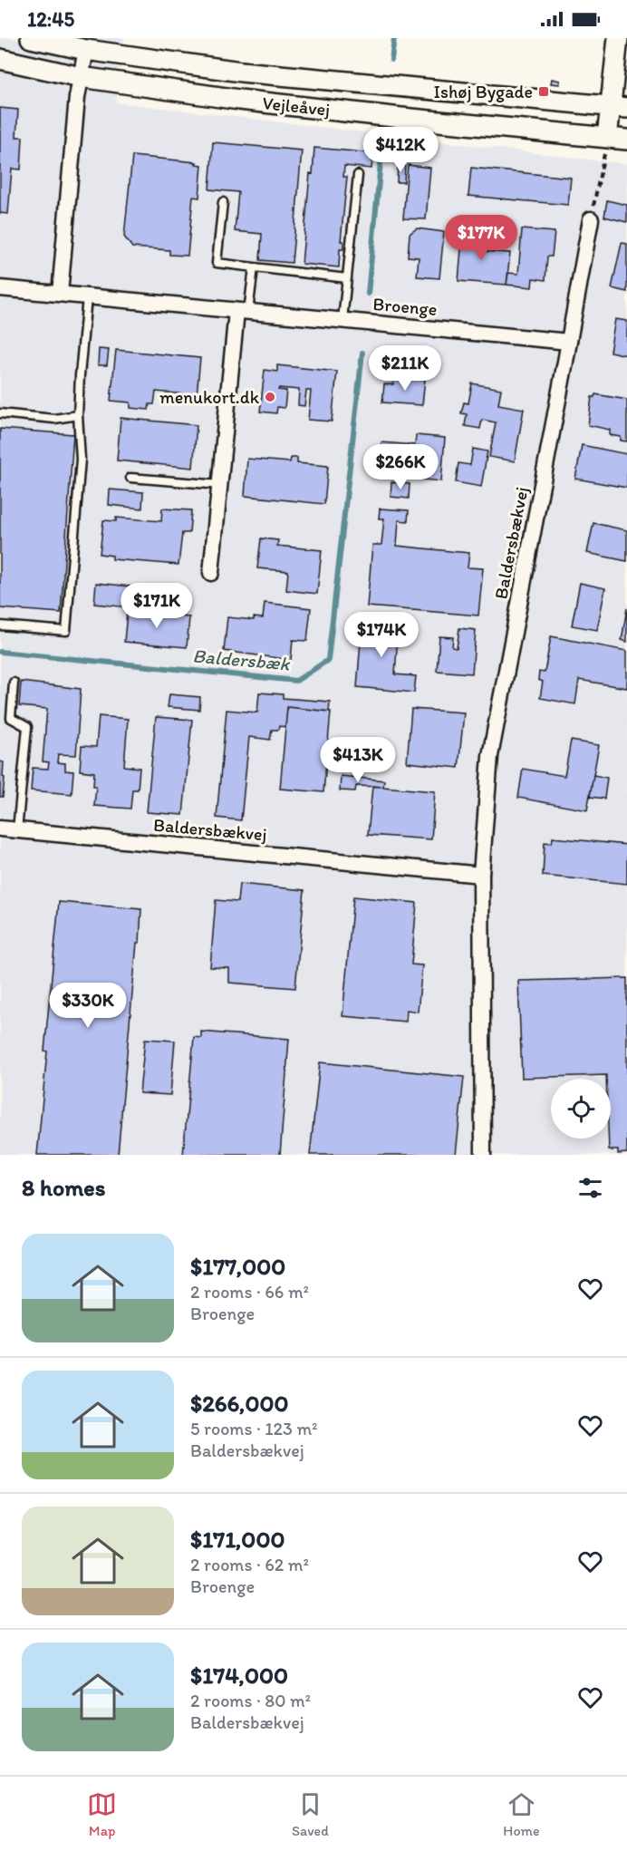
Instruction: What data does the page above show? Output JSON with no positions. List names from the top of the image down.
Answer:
{
  "streets": {
    "street": ["Vejleåvej", "Broenge", "Baldersbækvej"]
  },
  "crossings": [
    ["Broenge", "Baldersbækvej"]
  ],
  "water": ["Baldersbæk"],
  "places": {
    "transit": ["Ishøj Bygade"],
    "other": ["menukort.dk"]
  },
  "page": {
    "status": "12:45",
    "price": [
      "$412K",
      "$177K",
      "$211K",
      "$266K",
      "$171K",
      "$174K",
      "$413K",
      "$330K"
    ],
    "heading": "8 homes",
    "list": [
      {
        "name": "$177,000",
        "note": "2 rooms · 66 m² · Broenge"
      },
      {
        "name": "$266,000",
        "note": "5 rooms · 123 m² · Baldersbækvej"
      },
      {
        "name": "$171,000",
        "note": "2 rooms · 62 m² · Broenge"
      },
      {
        "name": "$174,000",
        "note": "2 rooms · 80 m² · Baldersbækvej"
      }
    ],
    "tabs": ["Map", "Saved", "Home"]
  }
}
